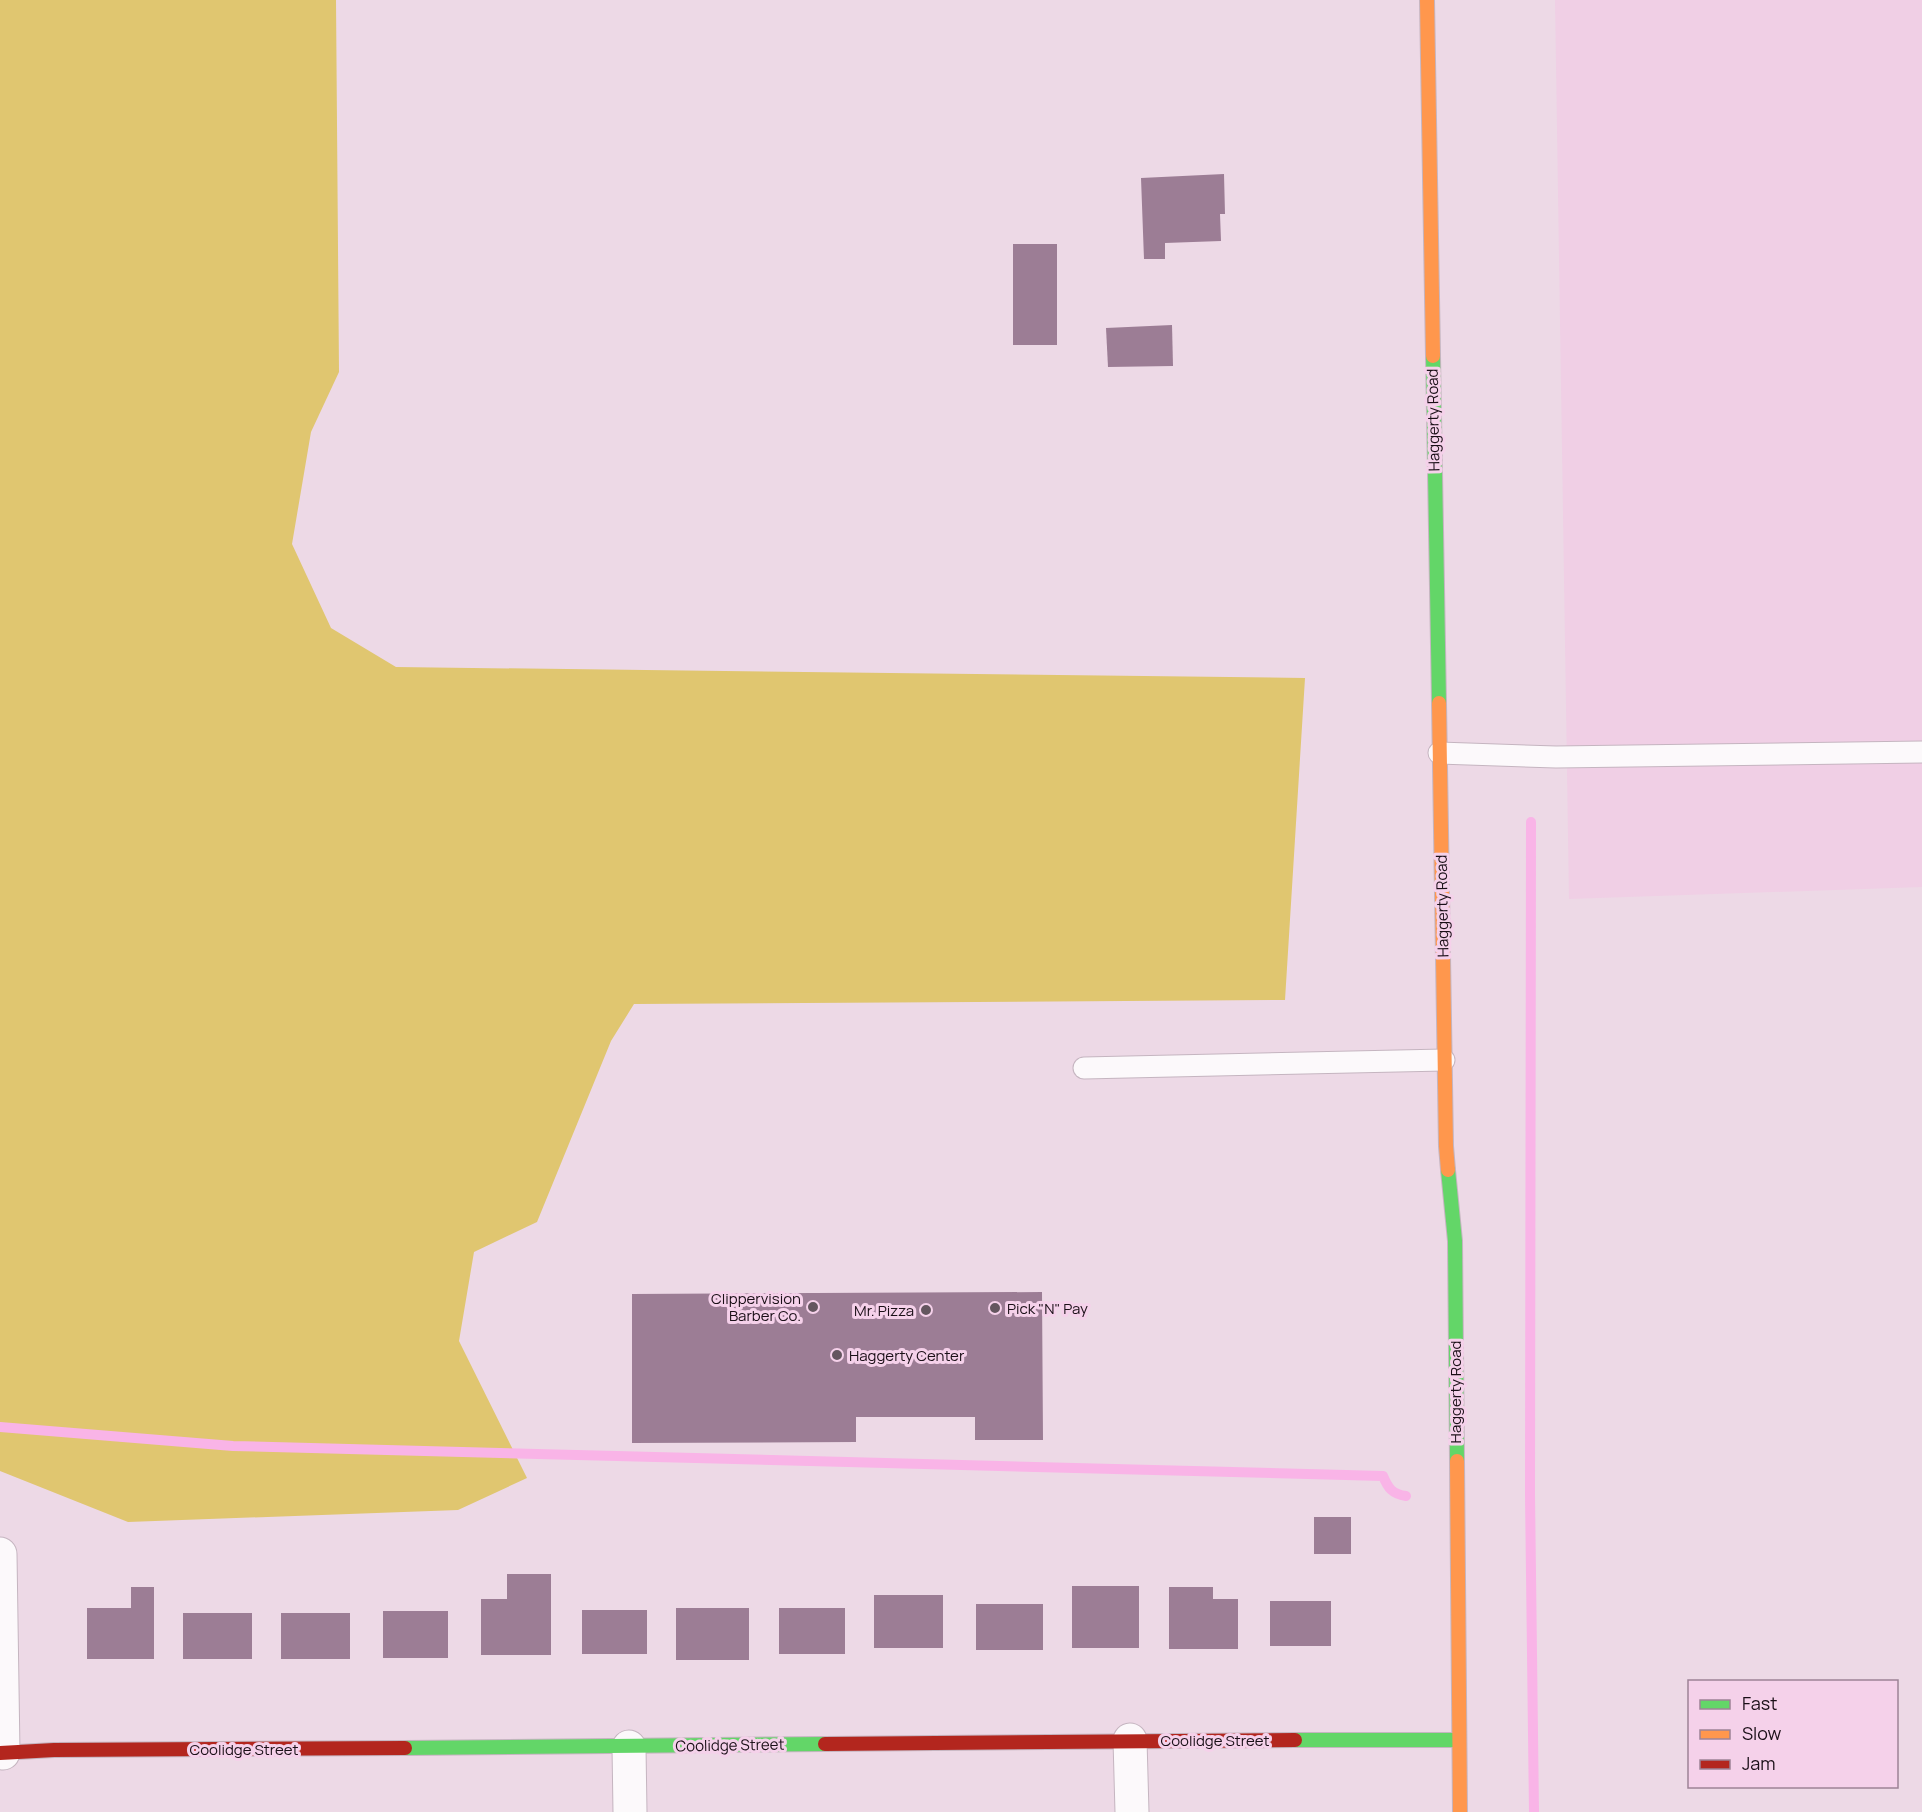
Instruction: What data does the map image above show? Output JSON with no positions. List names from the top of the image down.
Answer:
{
  "streets": {
    "main road": ["Haggerty Road", "Coolidge Street"]
  },
  "crossings": [
    ["Haggerty Road", "Coolidge Street"]
  ],
  "places": [
    "Clippervision Barber Co.",
    "Pick \"N\" Pay",
    "Mr. Pizza",
    "Haggerty Center"
  ],
  "legend": ["Fast", "Slow", "Jam"]
}
